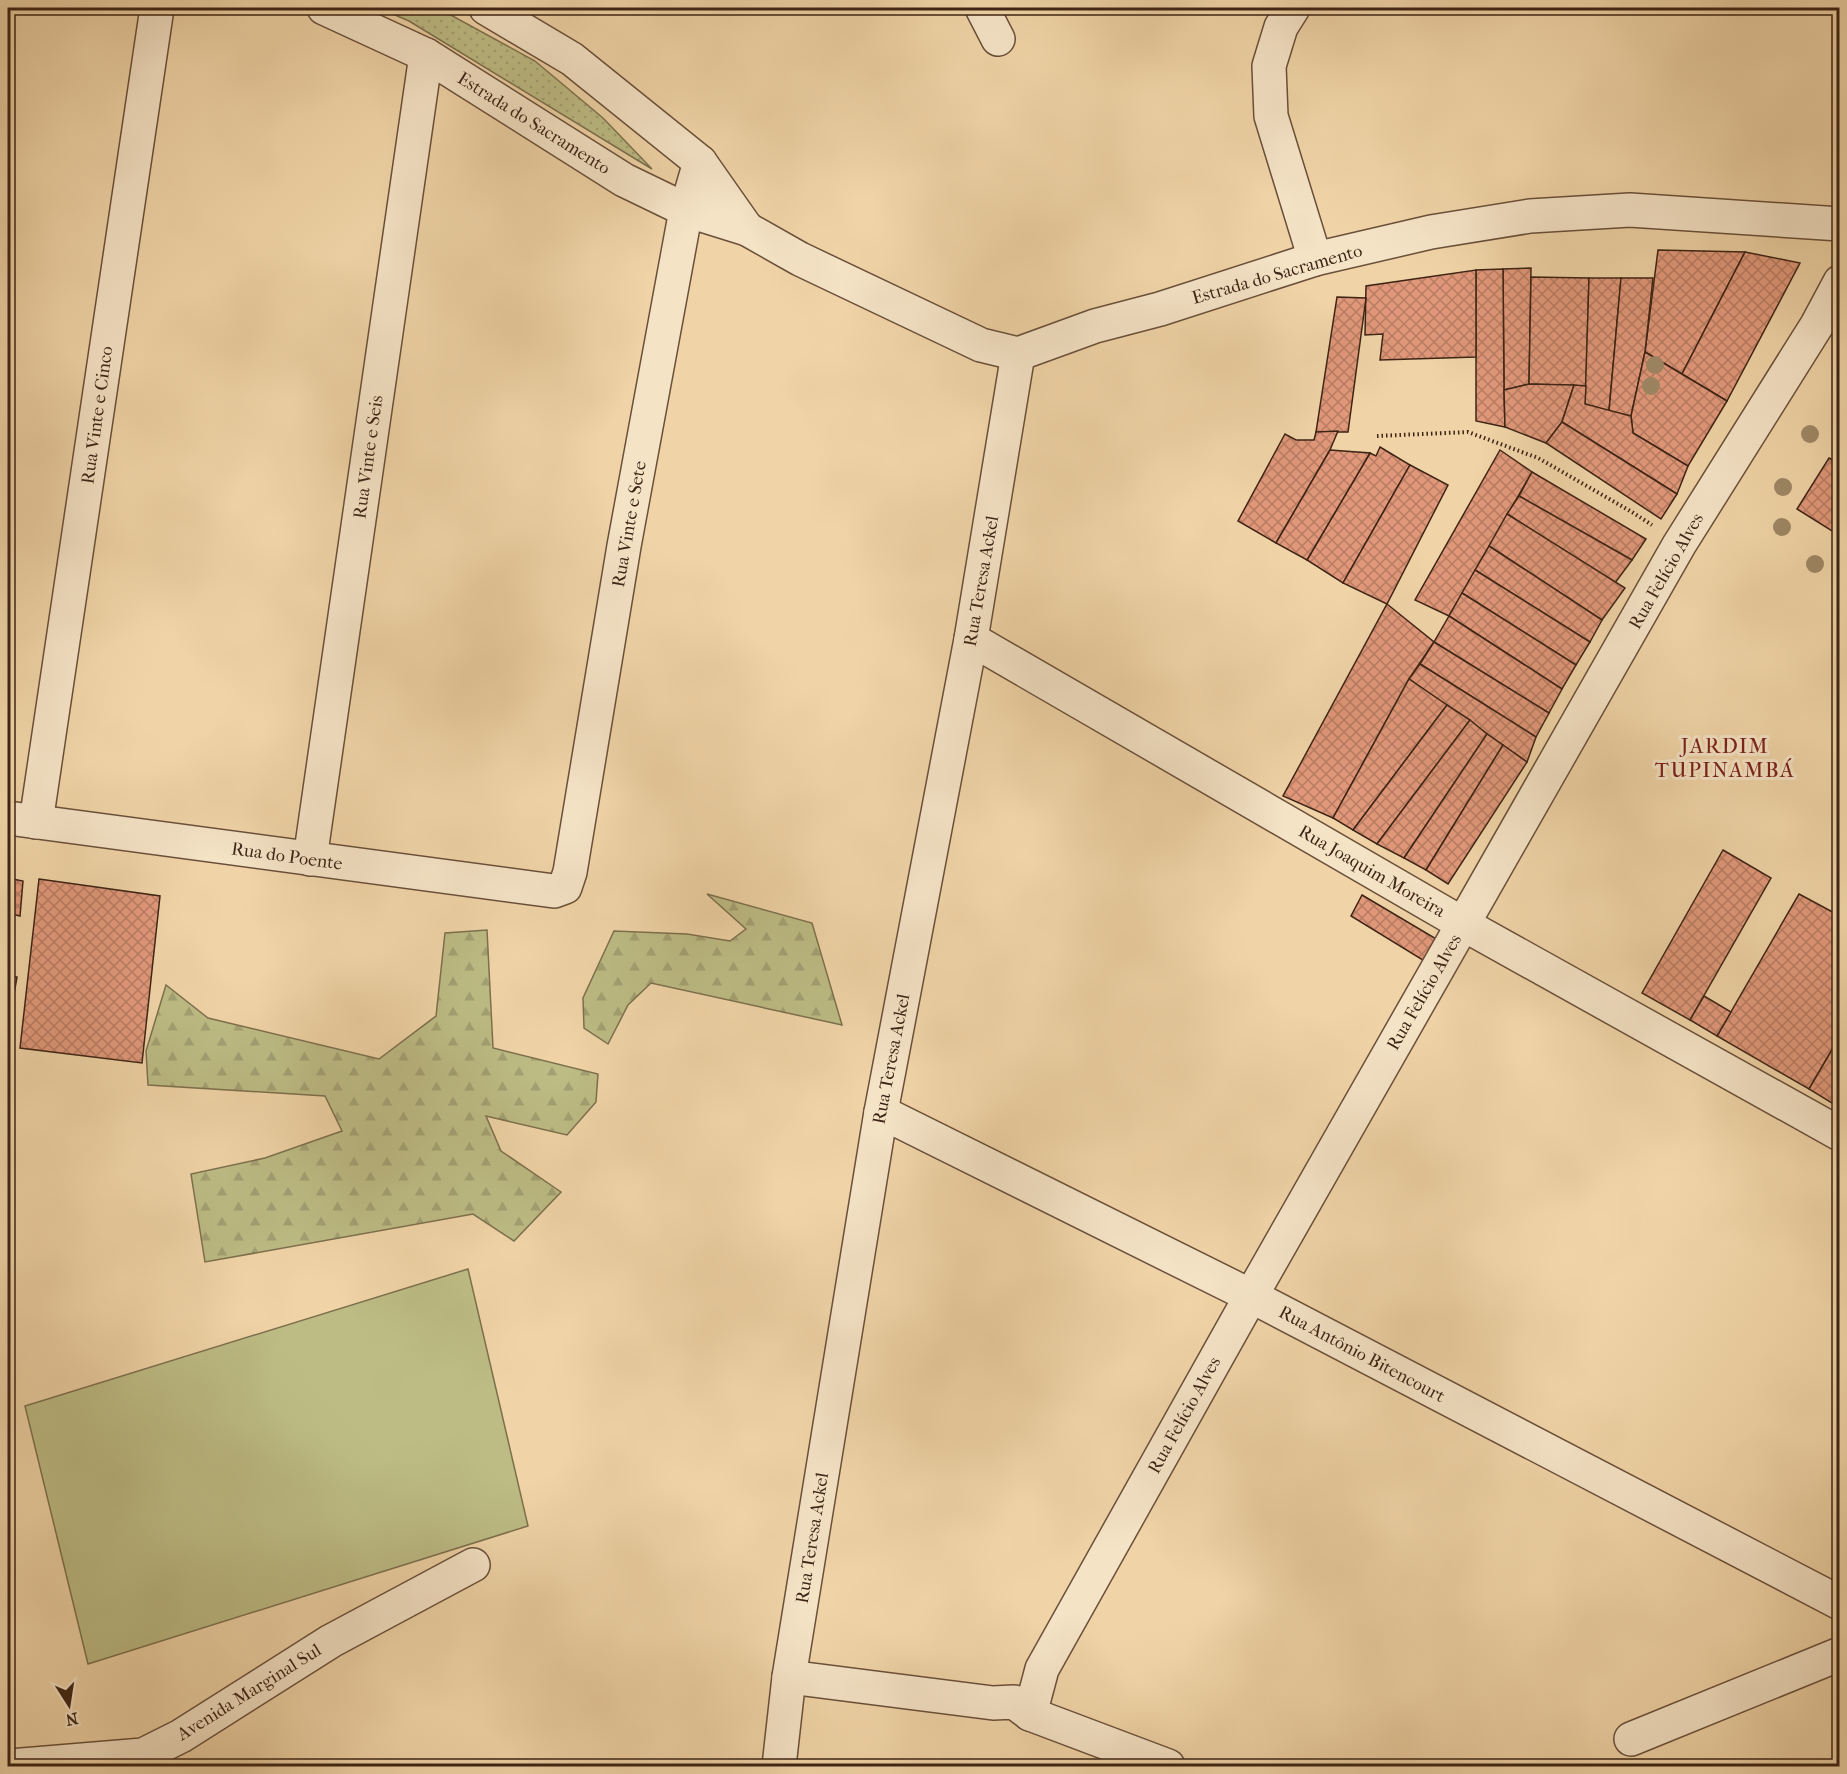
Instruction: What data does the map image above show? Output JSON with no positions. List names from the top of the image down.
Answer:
{
  "streets": {
    "street": [
      "Estrada do Sacramento",
      "Rua Vinte e Cinco",
      "Rua Vinte e Seis",
      "Rua Vinte e Sete",
      "Rua Felício Alves",
      "Rua Teresa Ackel",
      "Rua do Poente",
      "Rua Joaquim Moreira",
      "Rua Antônio Bitencourt",
      "Avenida Marginal Sul"
    ]
  },
  "crossings": [
    ["Estrada do Sacramento", "Rua Vinte e Seis"],
    ["Estrada do Sacramento", "Rua Vinte e Sete"],
    ["Estrada do Sacramento", "Rua Teresa Ackel"],
    ["Rua Vinte e Cinco", "Rua do Poente"],
    ["Rua Vinte e Seis", "Rua do Poente"],
    ["Rua Vinte e Sete", "Rua do Poente"],
    ["Rua Felício Alves", "Rua Joaquim Moreira"],
    ["Rua Felício Alves", "Rua Antônio Bitencourt"],
    ["Rua Teresa Ackel", "Rua Joaquim Moreira"],
    ["Rua Teresa Ackel", "Rua Antônio Bitencourt"]
  ],
  "districts": ["JARDIM TUPINAMBÁ"],
  "north": "bottom"
}
